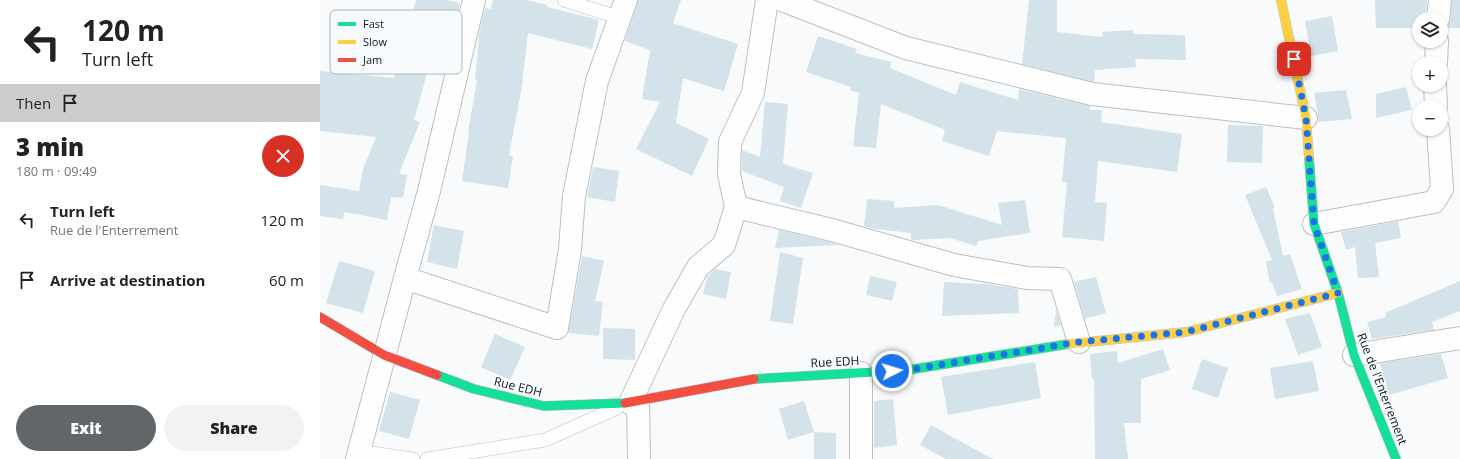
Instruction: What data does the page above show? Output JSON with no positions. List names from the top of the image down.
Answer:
{
  "streets": {
    "street": ["Rue EDH", "Rue de l'Enterrement"]
  },
  "crossings": [
    ["Rue EDH", "Rue de l'Enterrement"]
  ],
  "legend": ["Fast", "Slow", "Jam"],
  "page": {
    "turn": ["120 m", "Turn left"],
    "map_buttons": ["+", "−"],
    "then": "Then",
    "heading": ["3 min", "180 m · 09:49"],
    "list": [
      {
        "name": "Turn left",
        "note": "Rue de l'Enterrement",
        "value": "120 m"
      },
      {
        "name": "Arrive at destination",
        "value": "60 m"
      }
    ],
    "buttons": ["Exit", "Share"]
  }
}
